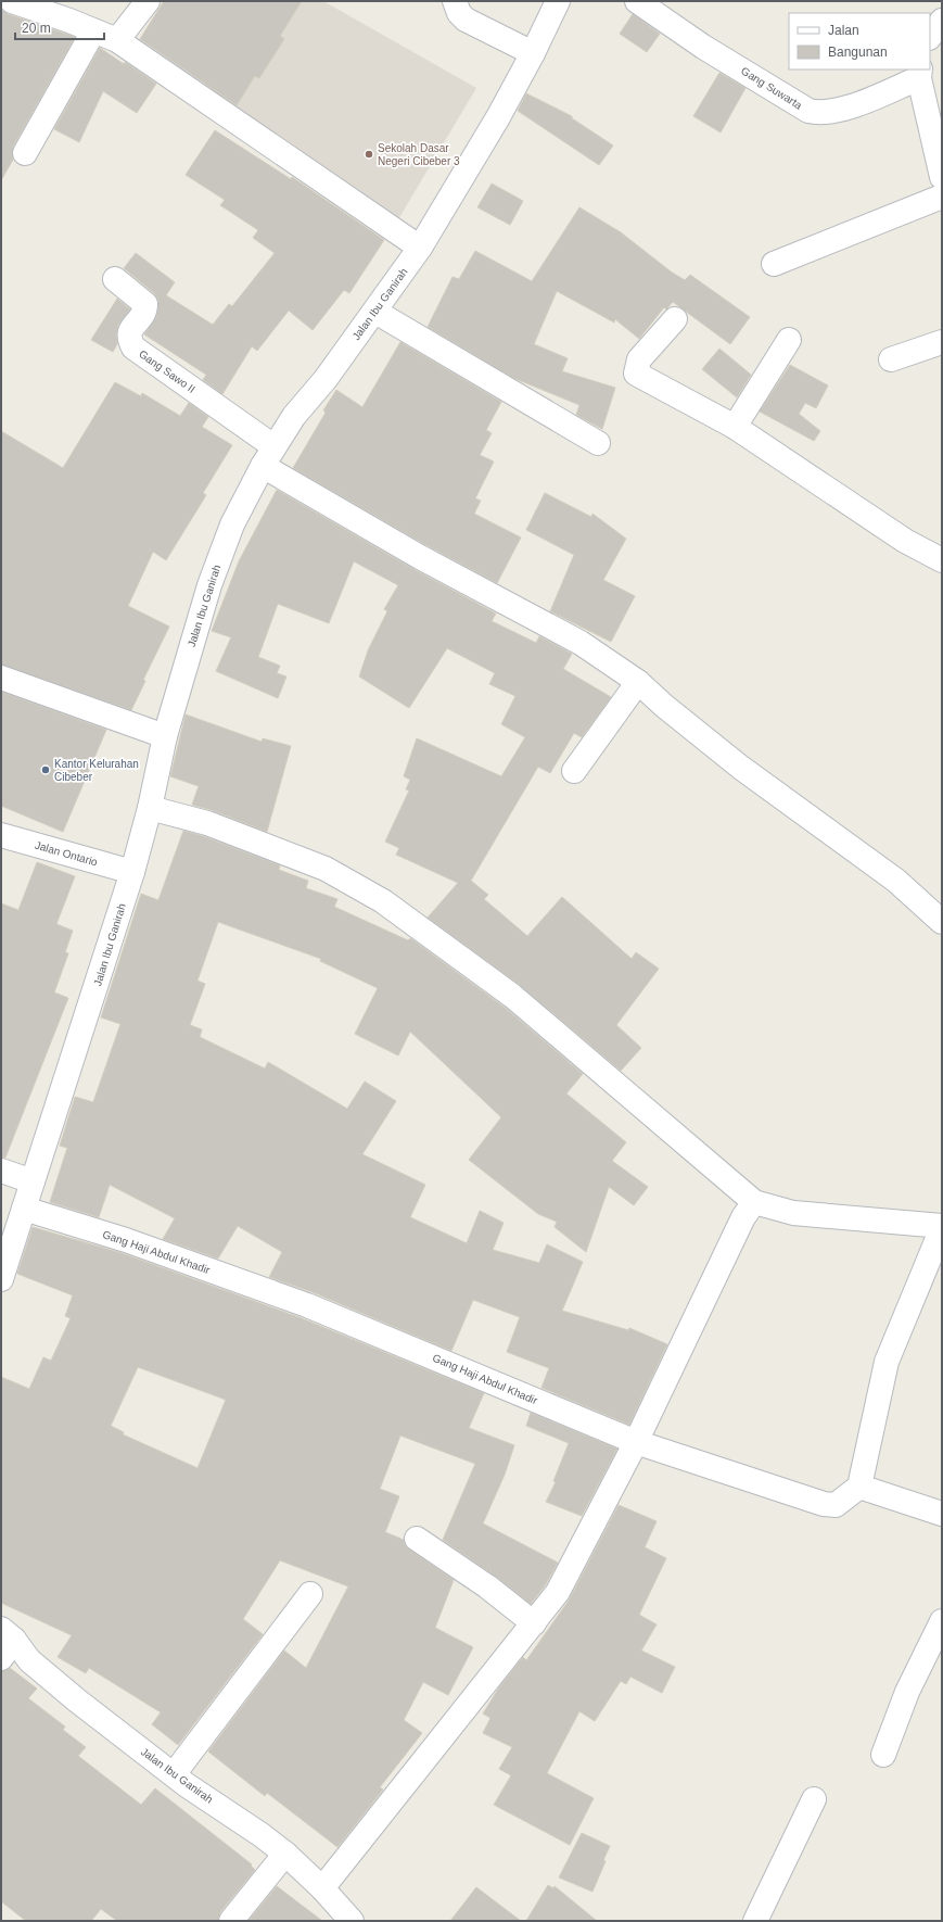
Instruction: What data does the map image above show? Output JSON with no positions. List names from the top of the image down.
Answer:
{
  "streets": {
    "street": [
      "Gang Suwarta",
      "Jalan Ibu Ganirah",
      "Gang Sawo II",
      "Jalan Ontario",
      "Gang Haji Abdul Khadir"
    ]
  },
  "crossings": [
    ["Jalan Ibu Ganirah", "Gang Sawo II"],
    ["Jalan Ibu Ganirah", "Jalan Ontario"],
    ["Jalan Ibu Ganirah", "Gang Haji Abdul Khadir"]
  ],
  "places": ["Sekolah Dasar Negeri Cibeber 3", "Kantor Kelurahan Cibeber"],
  "legend": ["Jalan", "Bangunan"],
  "scale_bar": "20 m"
}
